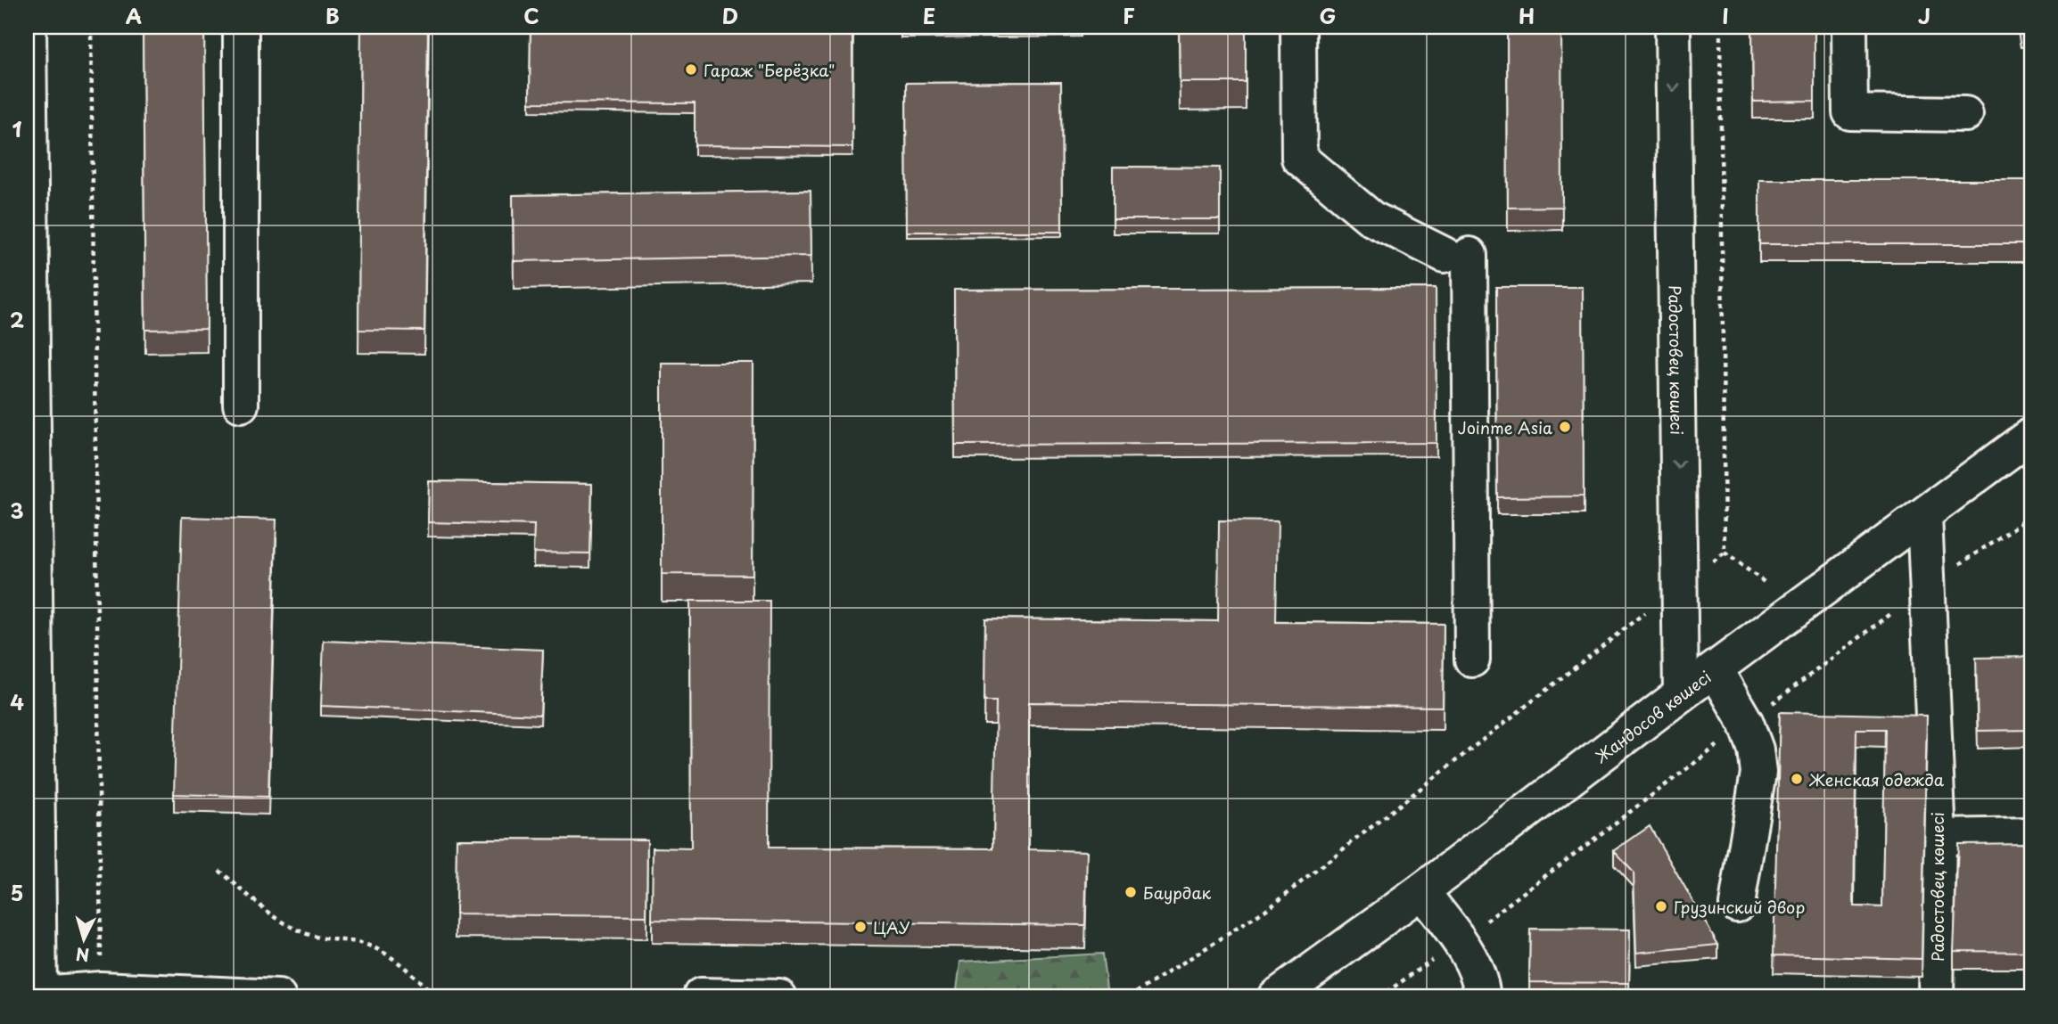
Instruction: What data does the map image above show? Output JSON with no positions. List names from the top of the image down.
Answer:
{
  "streets": {
    "street": ["Радостовец көшесі", "Жандосов көшесі"]
  },
  "crossings": [
    ["Радостовец көшесі", "Жандосов көшесі"]
  ],
  "one_way": ["Радостовец көшесі"],
  "places": [
    "Гараж \"Берёзка\"",
    "Joinme Asia",
    "Женская одежда",
    "Баурдак",
    "Грузинский двор",
    "ЦАУ"
  ],
  "north": "bottom",
  "grid": {
    "columns": [
      "A",
      "B",
      "C",
      "D",
      "E",
      "F",
      "G",
      "H",
      "I",
      "J"
    ],
    "rows": [
      "1",
      "2",
      "3",
      "4",
      "5"
    ]
  }
}
